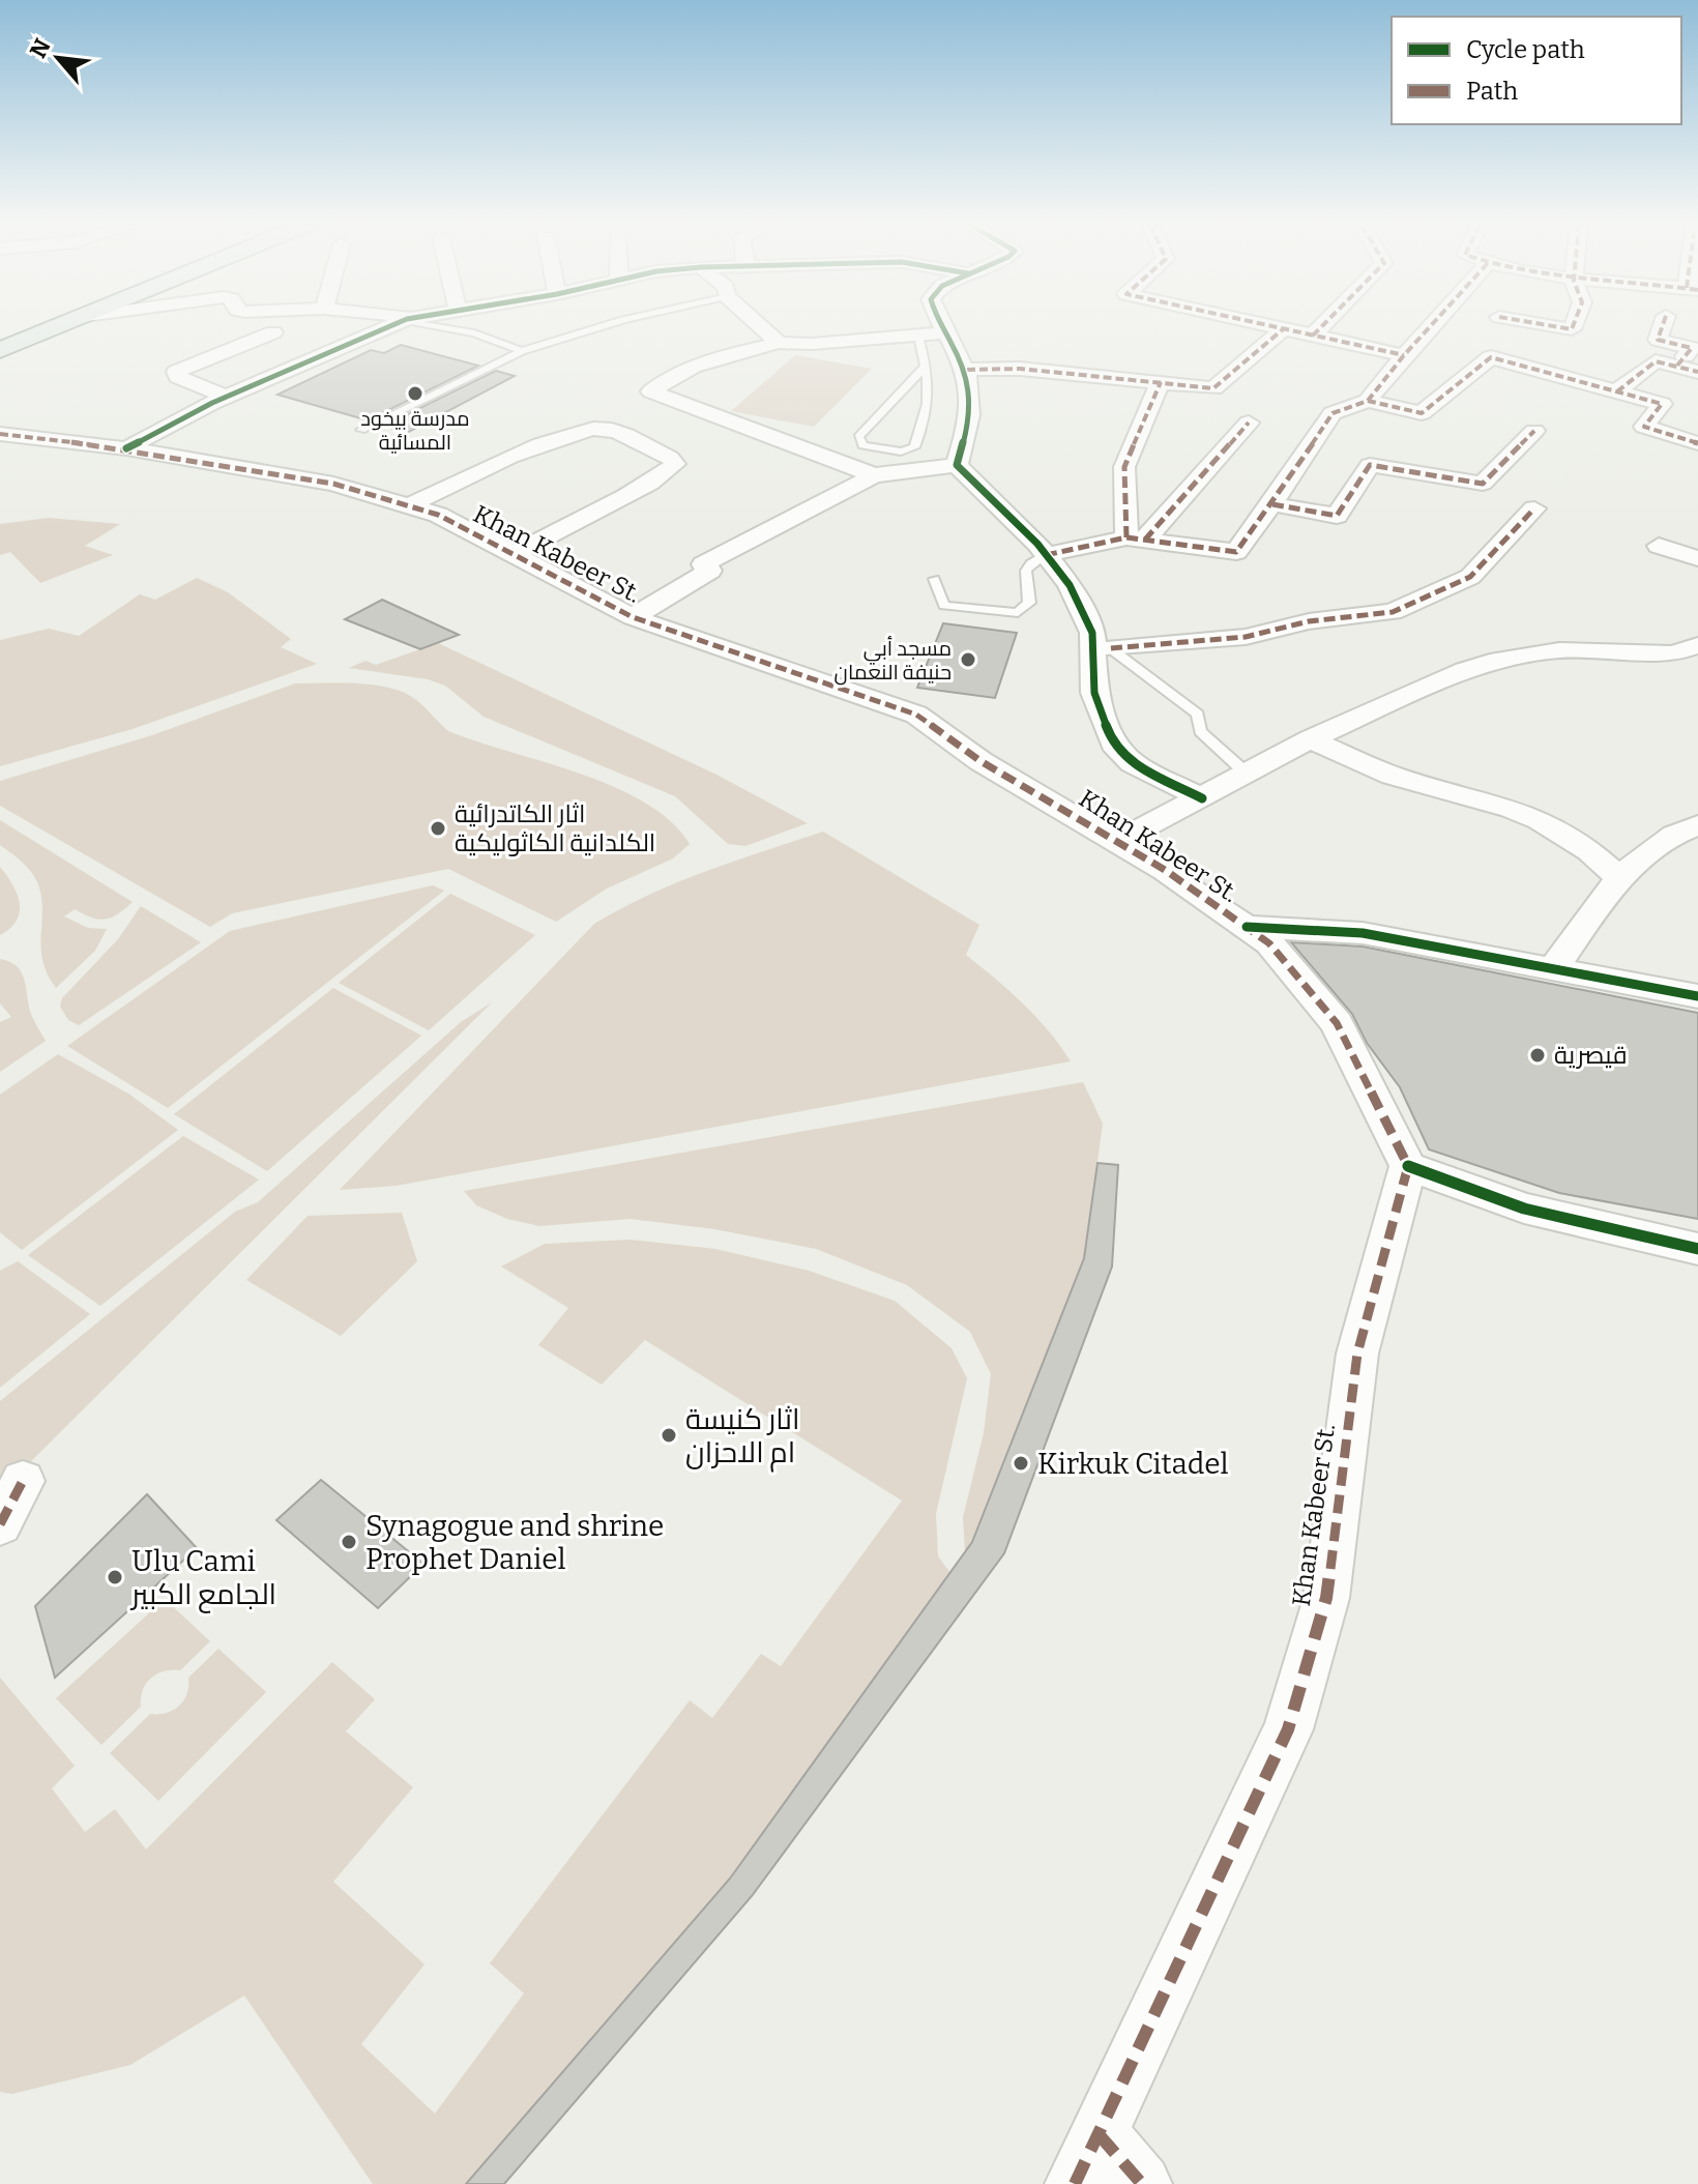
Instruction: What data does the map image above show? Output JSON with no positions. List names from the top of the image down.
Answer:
{
  "streets": {
    "street": ["Khan Kabeer St."]
  },
  "places": [
    "مدرسة بيخود المسائية",
    "مسجد أبي حنيفة النعمان",
    "اثار الكاتدرائية الكلدانية الكاثوليكية",
    "قيصرية",
    "اثار كنيسة ام الاحزان",
    "Kirkuk Citadel",
    "Synagogue and shrine Prophet Daniel",
    "Ulu Cami الجامع الكبير"
  ],
  "legend": ["Cycle path", "Path"],
  "north": "top left"
}
